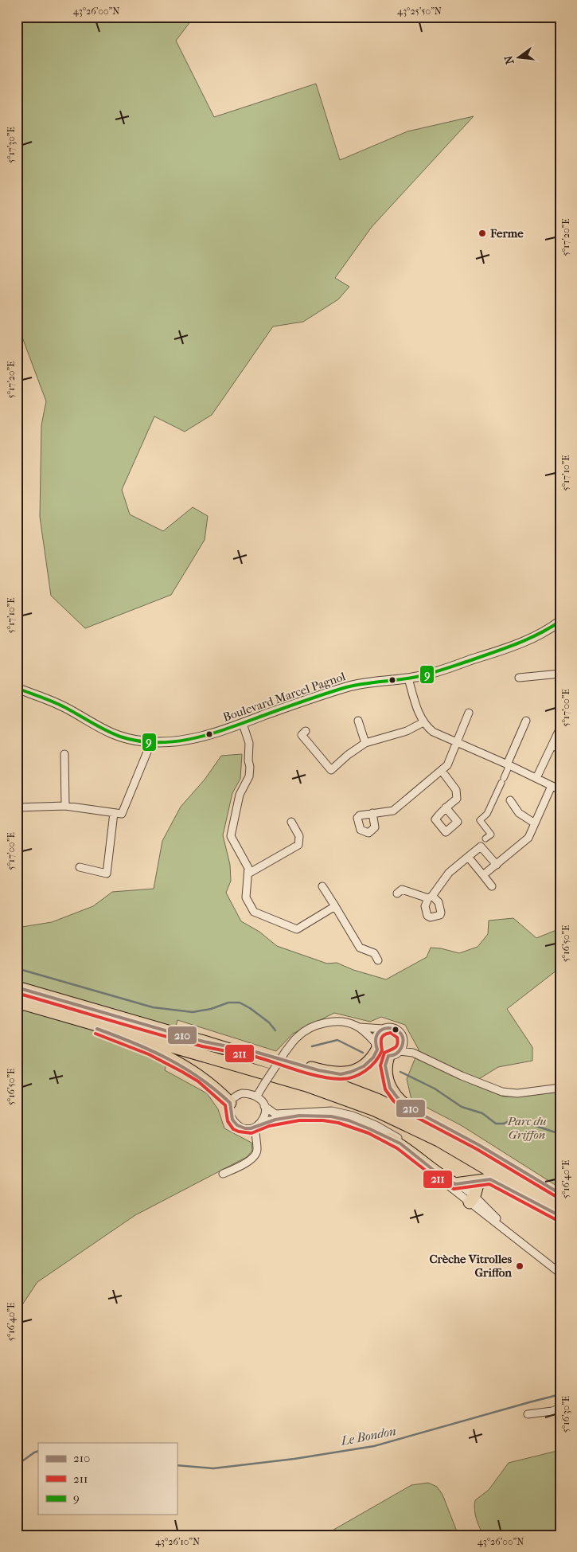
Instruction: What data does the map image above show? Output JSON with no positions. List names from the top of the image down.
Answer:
{
  "streets": {
    "street": ["Boulevard Marcel Pagnol"]
  },
  "water": ["Le Bondon"],
  "parks": ["Parc du Griffon"],
  "places": ["Ferme", "Crèche Vitrolles Griffon"],
  "lines": ["transit line 9", "transit line 210", "transit line 211"],
  "legend": ["210", "211", "9"],
  "north": "left",
  "coordinates": [
    "43°26'00\"N",
    "43°25'50\"N",
    "5°17'30\"E",
    "5°17'20\"E",
    "5°17'10\"E",
    "5°17'00\"E",
    "5°16'50\"E",
    "5°16'40\"E",
    "5°16'30\"E",
    "43°26'10\"N"
  ]
}
